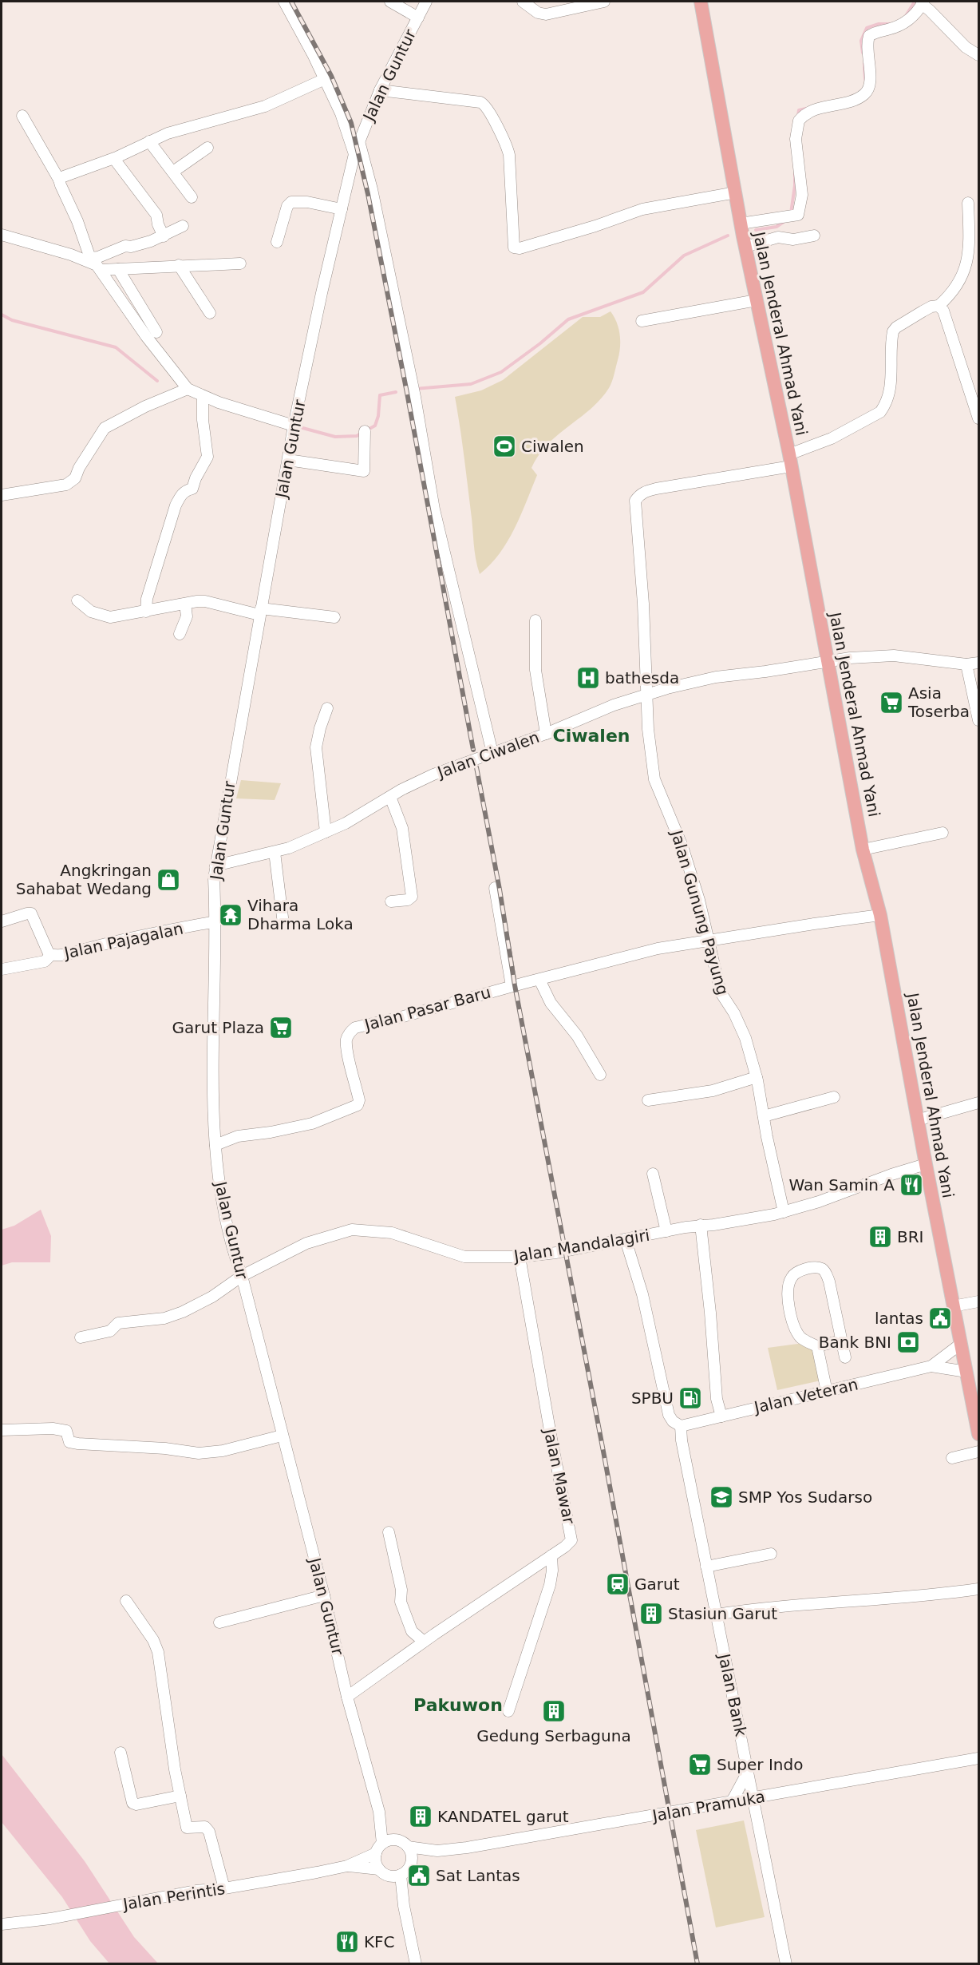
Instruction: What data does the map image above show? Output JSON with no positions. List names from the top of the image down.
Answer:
{
  "streets": {
    "main road": ["Jalan Jenderal Ahmad Yani"],
    "street": [
      "Jalan Guntur",
      "Jalan Ciwalen",
      "Jalan Gunung Payung",
      "Jalan Pajagalan",
      "Jalan Pasar Baru",
      "Jalan Mandalagiri",
      "Jalan Veteran",
      "Jalan Mawar",
      "Jalan Bank",
      "Jalan Pramuka",
      "Jalan Perintis"
    ]
  },
  "crossings": [
    ["Jalan Guntur", "Jalan Ciwalen"],
    ["Jalan Guntur", "Jalan Pajagalan"],
    ["Jalan Guntur", "Jalan Pasar Baru"],
    ["Jalan Guntur", "Jalan Mandalagiri"],
    ["Jalan Guntur", "Jalan Mawar"],
    ["Jalan Guntur", "Jalan Pramuka"],
    ["Jalan Guntur", "Jalan Perintis"],
    ["Jalan Jenderal Ahmad Yani", "Jalan Ciwalen"],
    ["Jalan Jenderal Ahmad Yani", "Jalan Gunung Payung"],
    ["Jalan Jenderal Ahmad Yani", "Jalan Mandalagiri"],
    ["Jalan Jenderal Ahmad Yani", "Jalan Veteran"],
    ["Jalan Ciwalen", "Jalan Gunung Payung"],
    ["Jalan Gunung Payung", "Jalan Mandalagiri"],
    ["Jalan Mandalagiri", "Jalan Mawar"],
    ["Jalan Veteran", "Jalan Bank"],
    ["Jalan Bank", "Jalan Pramuka"],
    ["Jalan Pramuka", "Jalan Perintis"]
  ],
  "districts": ["Ciwalen", "Pakuwon"],
  "places": {
    "sports": ["Ciwalen"],
    "hospital": ["bathesda"],
    "supermarket": ["Asia Toserba", "Garut Plaza", "Super Indo"],
    "shop": ["Angkringan Sahabat Wedang"],
    "temple": ["Vihara Dharma Loka"],
    "restaurant": ["Wan Samin A", "KFC"],
    "building": [
      "BRI",
      "Stasiun Garut",
      "Gedung Serbaguna",
      "KANDATEL garut"
    ],
    "public building": ["lantas", "Sat Lantas"],
    "bank": ["Bank BNI"],
    "fuel station": ["SPBU"],
    "school or university": ["SMP Yos Sudarso"],
    "station": ["Garut"]
  }
}
